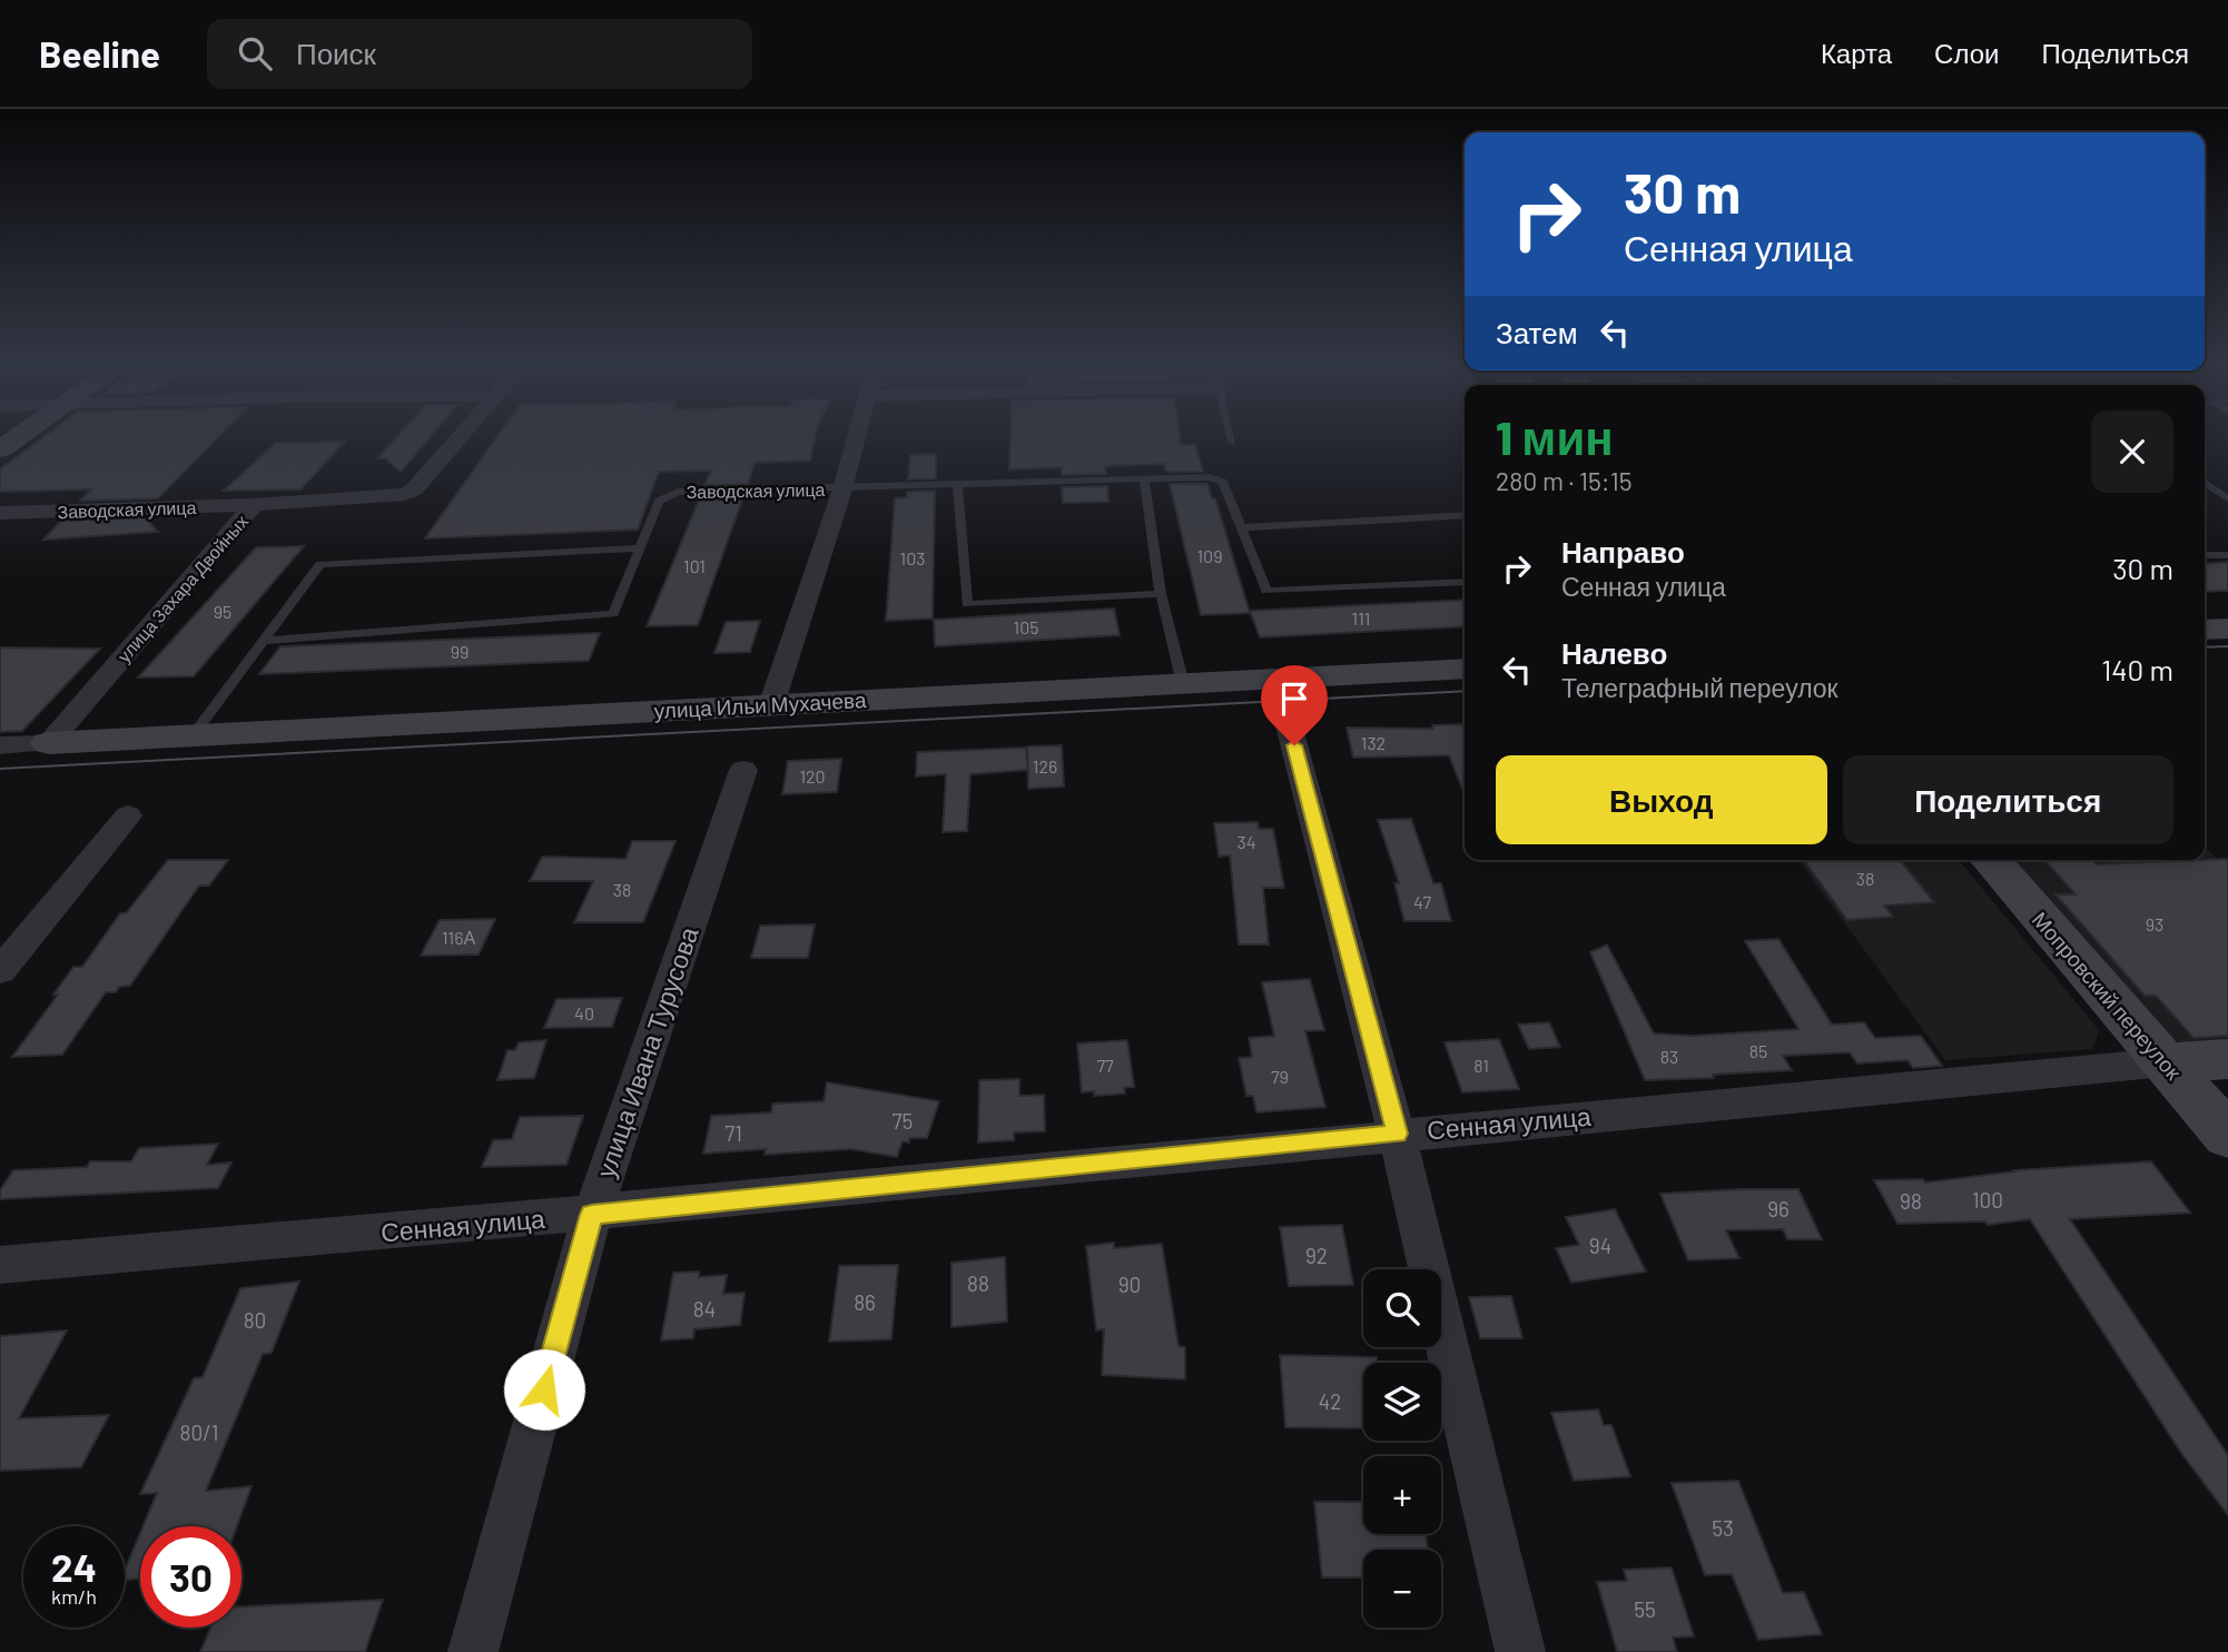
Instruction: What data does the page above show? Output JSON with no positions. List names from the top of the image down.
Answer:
{
  "streets": {
    "street": [
      "Заводская улица",
      "улица Захара Двойных",
      "улица Ильи Мухачева",
      "Мопровский переулок",
      "улица Ивана Турусова",
      "Сенная улица"
    ]
  },
  "crossings": [
    ["Заводская улица", "улица Захара Двойных"],
    ["улица Захара Двойных", "улица Ильи Мухачева"],
    ["Мопровский переулок", "Сенная улица"],
    ["улица Ивана Турусова", "Сенная улица"]
  ],
  "house_numbers": [
    "109",
    "103",
    "101",
    "95",
    "111",
    "105",
    "99",
    "132",
    "126",
    "120",
    "34",
    "38",
    "38",
    "47",
    "93",
    "116А",
    "40",
    "85",
    "83",
    "77",
    "81",
    "79",
    "75",
    "71",
    "100",
    "98",
    "96",
    "94",
    "92",
    "88",
    "90",
    "86",
    "84",
    "80",
    "42",
    "80/1",
    "53",
    "55"
  ],
  "page": {
    "header": "Beeline",
    "search": "Поиск",
    "nav": ["Карта", "Слои", "Поделиться"],
    "turn": ["30 m", "Сенная улица"],
    "then": "Затем",
    "heading": ["1 мин", "280 m · 15:15"],
    "list": [
      {
        "name": "Направо",
        "note": "Сенная улица",
        "value": "30 m"
      },
      {
        "name": "Налево",
        "note": "Телеграфный переулок",
        "value": "140 m"
      }
    ],
    "buttons": ["Выход", "Поделиться"],
    "map_buttons": ["+", "−"],
    "speed": "24 km/h",
    "limit": "30"
  }
}
